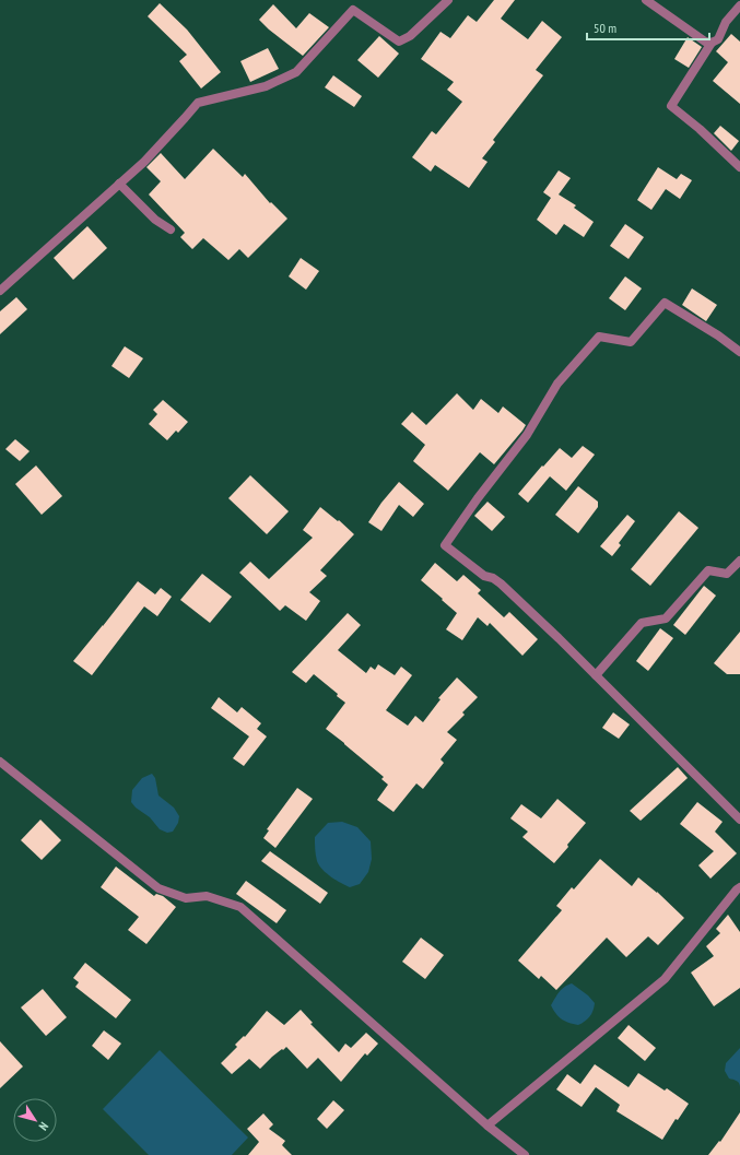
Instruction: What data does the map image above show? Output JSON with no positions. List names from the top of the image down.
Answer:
{
  "scale_bar": "50 m",
  "north": "bottom right"
}
